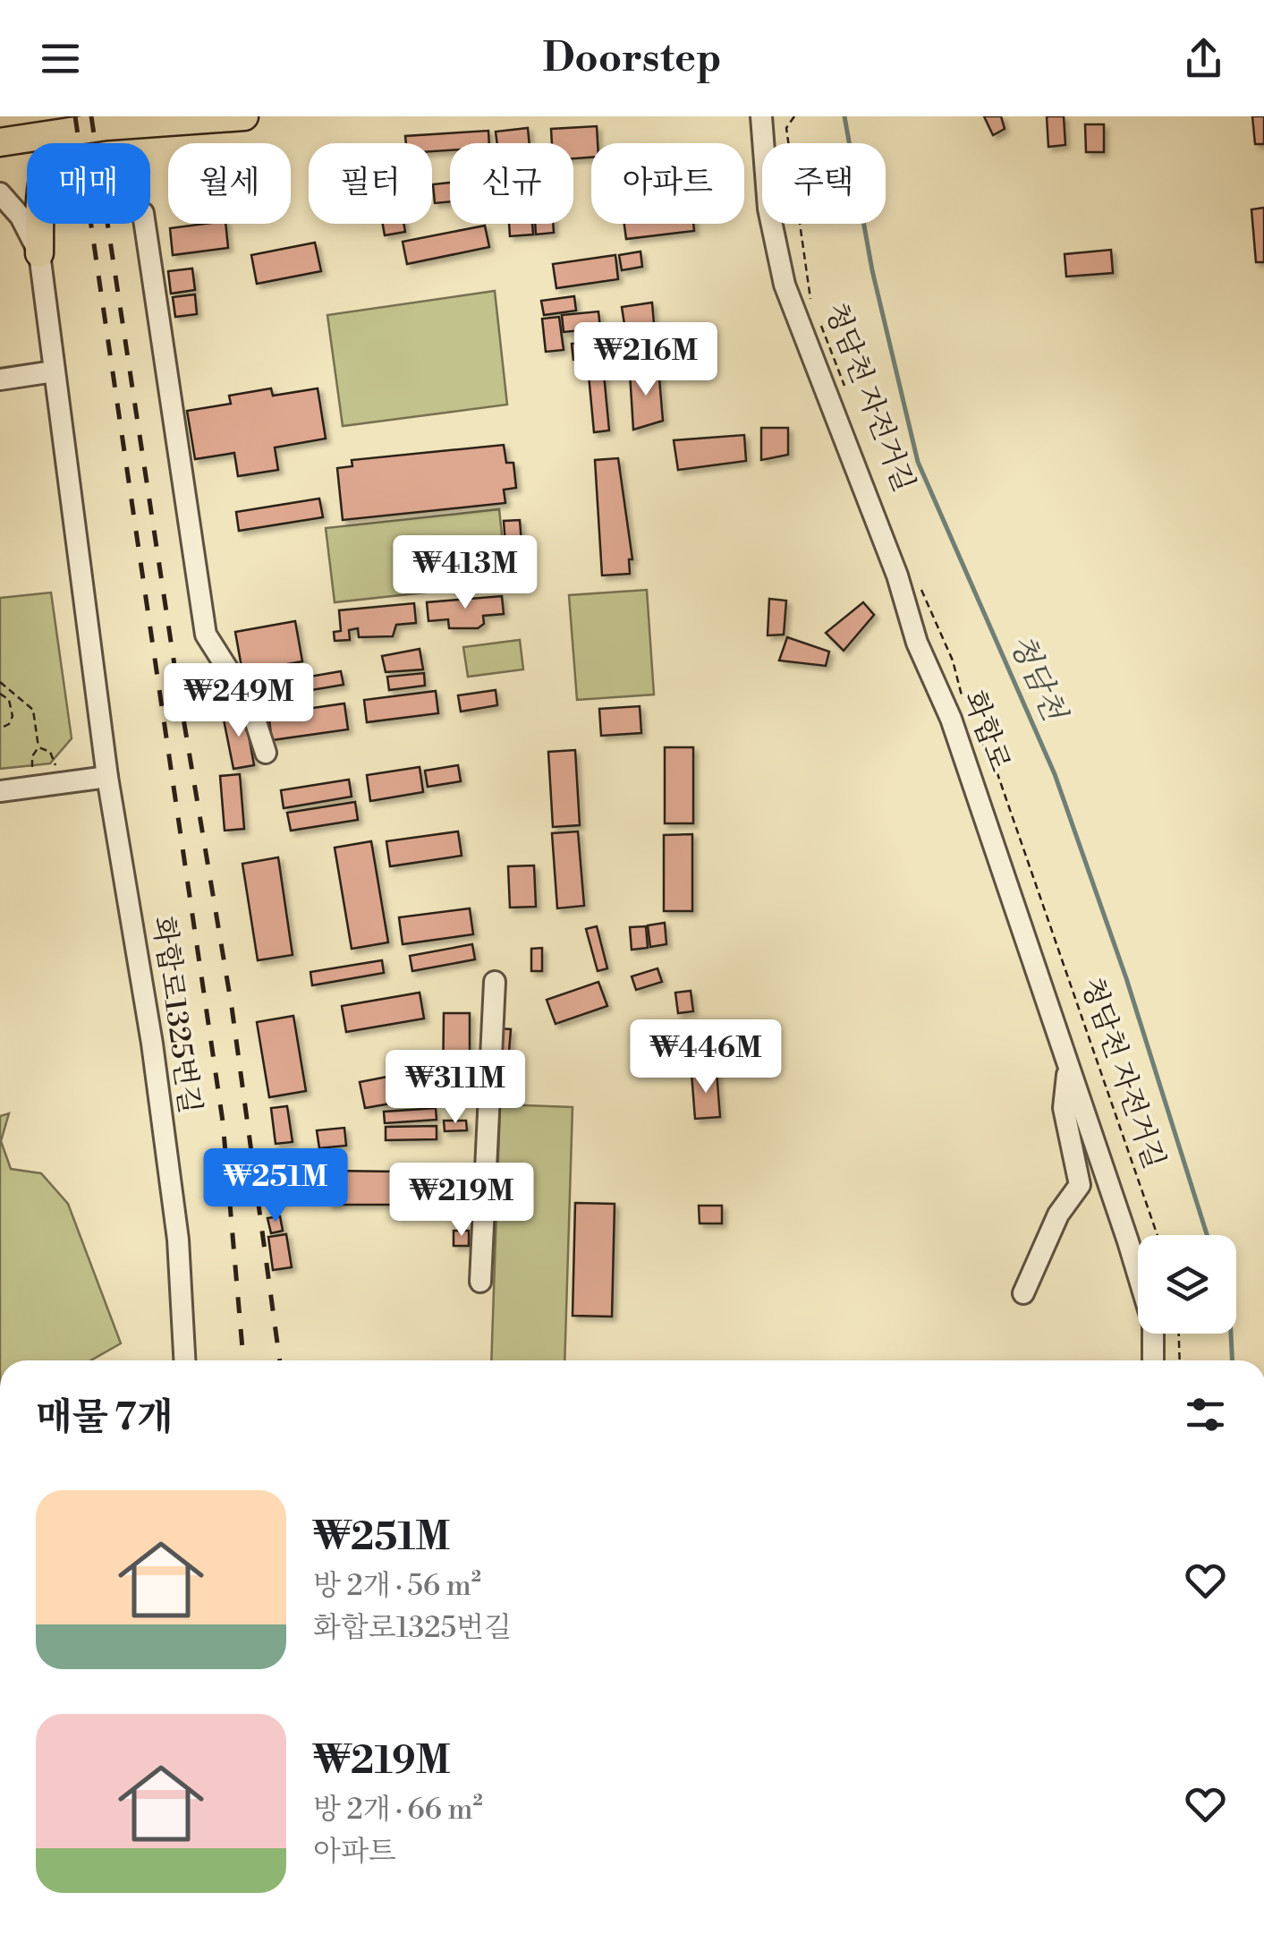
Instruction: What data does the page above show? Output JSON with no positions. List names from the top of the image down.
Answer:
{
  "streets": {
    "street": ["화합로", "화합로1325번길"],
    "path": ["청담천 자전거길"]
  },
  "water": ["청담천"],
  "page": {
    "header": "Doorstep",
    "chip": [
      "매매",
      "월세",
      "필터",
      "신규",
      "아파트",
      "주택"
    ],
    "price": [
      "₩216M",
      "₩413M",
      "₩249M",
      "₩446M",
      "₩311M",
      "₩251M",
      "₩219M"
    ],
    "heading": "매물 7개",
    "list": [
      {
        "name": "₩251M",
        "note": "방 2개 · 56 m² · 화합로1325번길"
      },
      {
        "name": "₩219M",
        "note": "방 2개 · 66 m² · 아파트"
      }
    ]
  }
}
